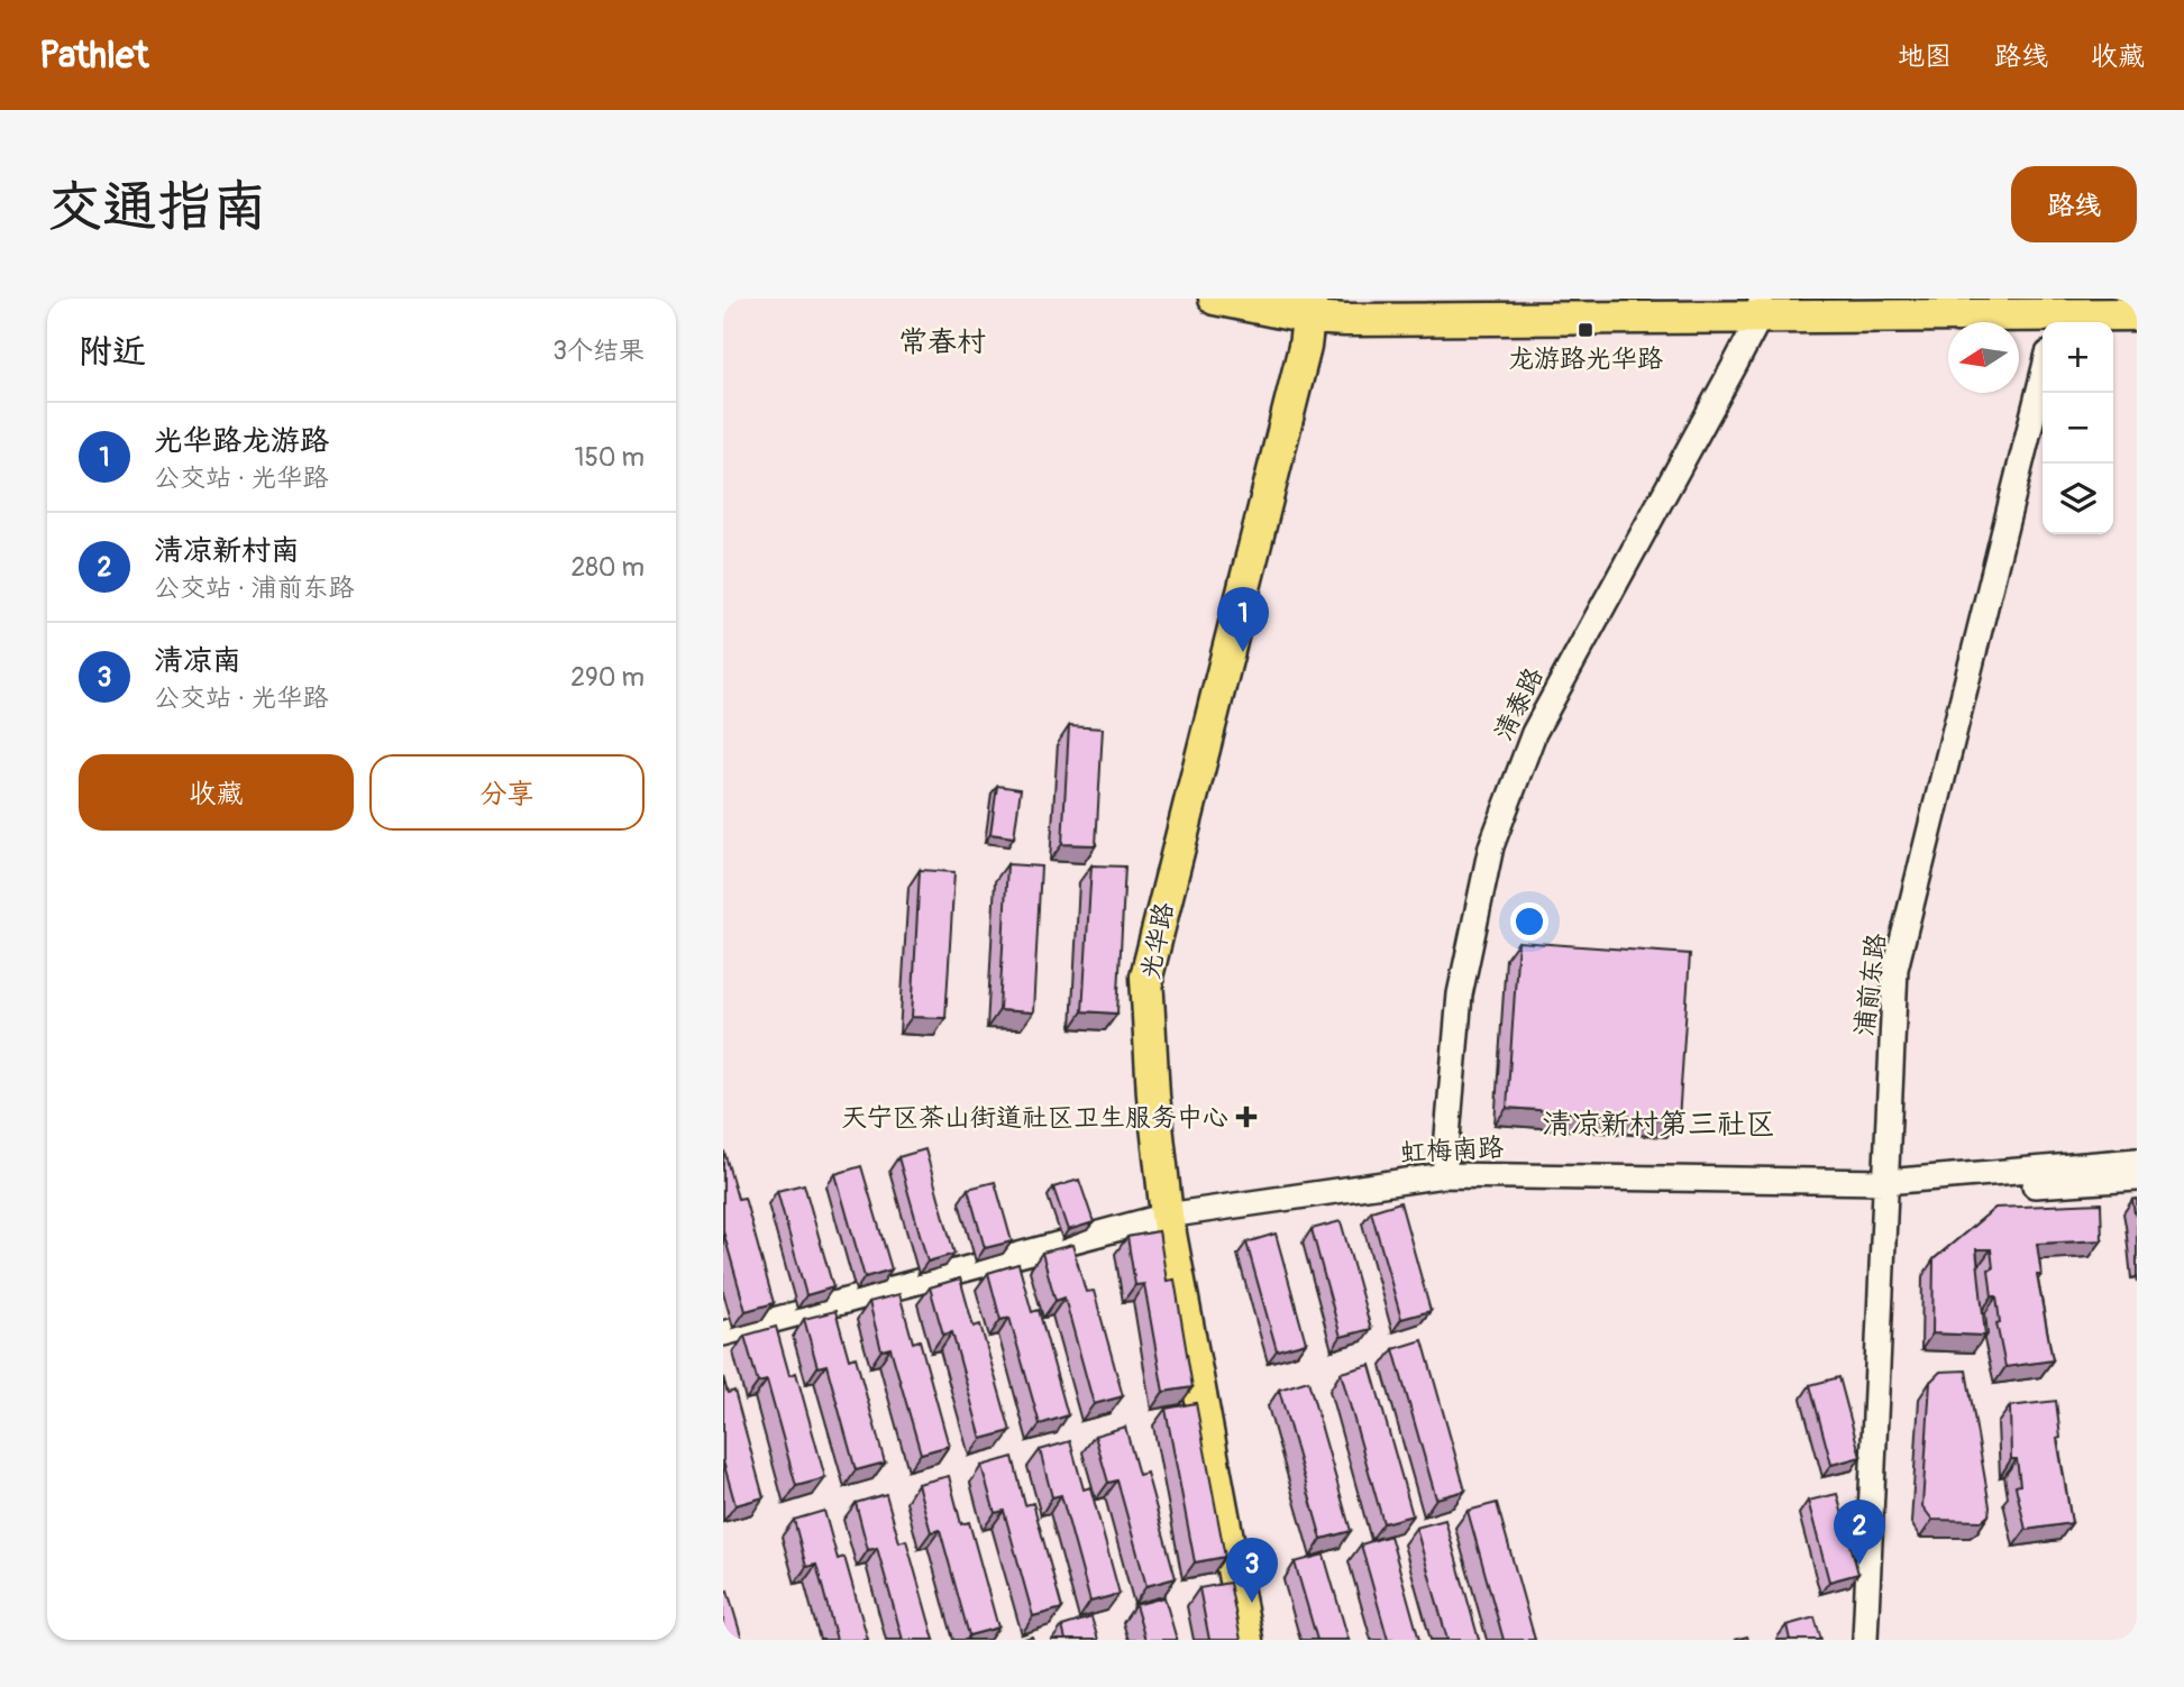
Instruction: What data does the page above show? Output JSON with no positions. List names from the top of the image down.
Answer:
{
  "streets": {
    "main road": ["光华路"],
    "street": ["清泰路", "浦前东路", "虹梅南路"]
  },
  "crossings": [
    ["清泰路", "虹梅南路"],
    ["光华路", "虹梅南路"],
    ["浦前东路", "虹梅南路"]
  ],
  "districts": ["常春村", "清凉新村第三社区"],
  "places": {
    "transit": ["龙游路光华路"],
    "health": ["天宁区茶山街道社区卫生服务中心"]
  },
  "north": "left",
  "page": {
    "header": "Pathlet",
    "nav": ["地图", "路线", "收藏"],
    "buttons": [
      "路线",
      ["收藏", "分享"]
    ],
    "title": "交通指南",
    "heading": ["附近", "3个结果"],
    "map_buttons": ["+", "−"],
    "list": [
      {
        "mark": "1",
        "name": "光华路龙游路",
        "note": "公交站 · 光华路",
        "value": "150 m"
      },
      {
        "mark": "2",
        "name": "清凉新村南",
        "note": "公交站 · 浦前东路",
        "value": "280 m"
      },
      {
        "mark": "3",
        "name": "清凉南",
        "note": "公交站 · 光华路",
        "value": "290 m"
      }
    ],
    "pins": ["1", "2", "3"]
  }
}
